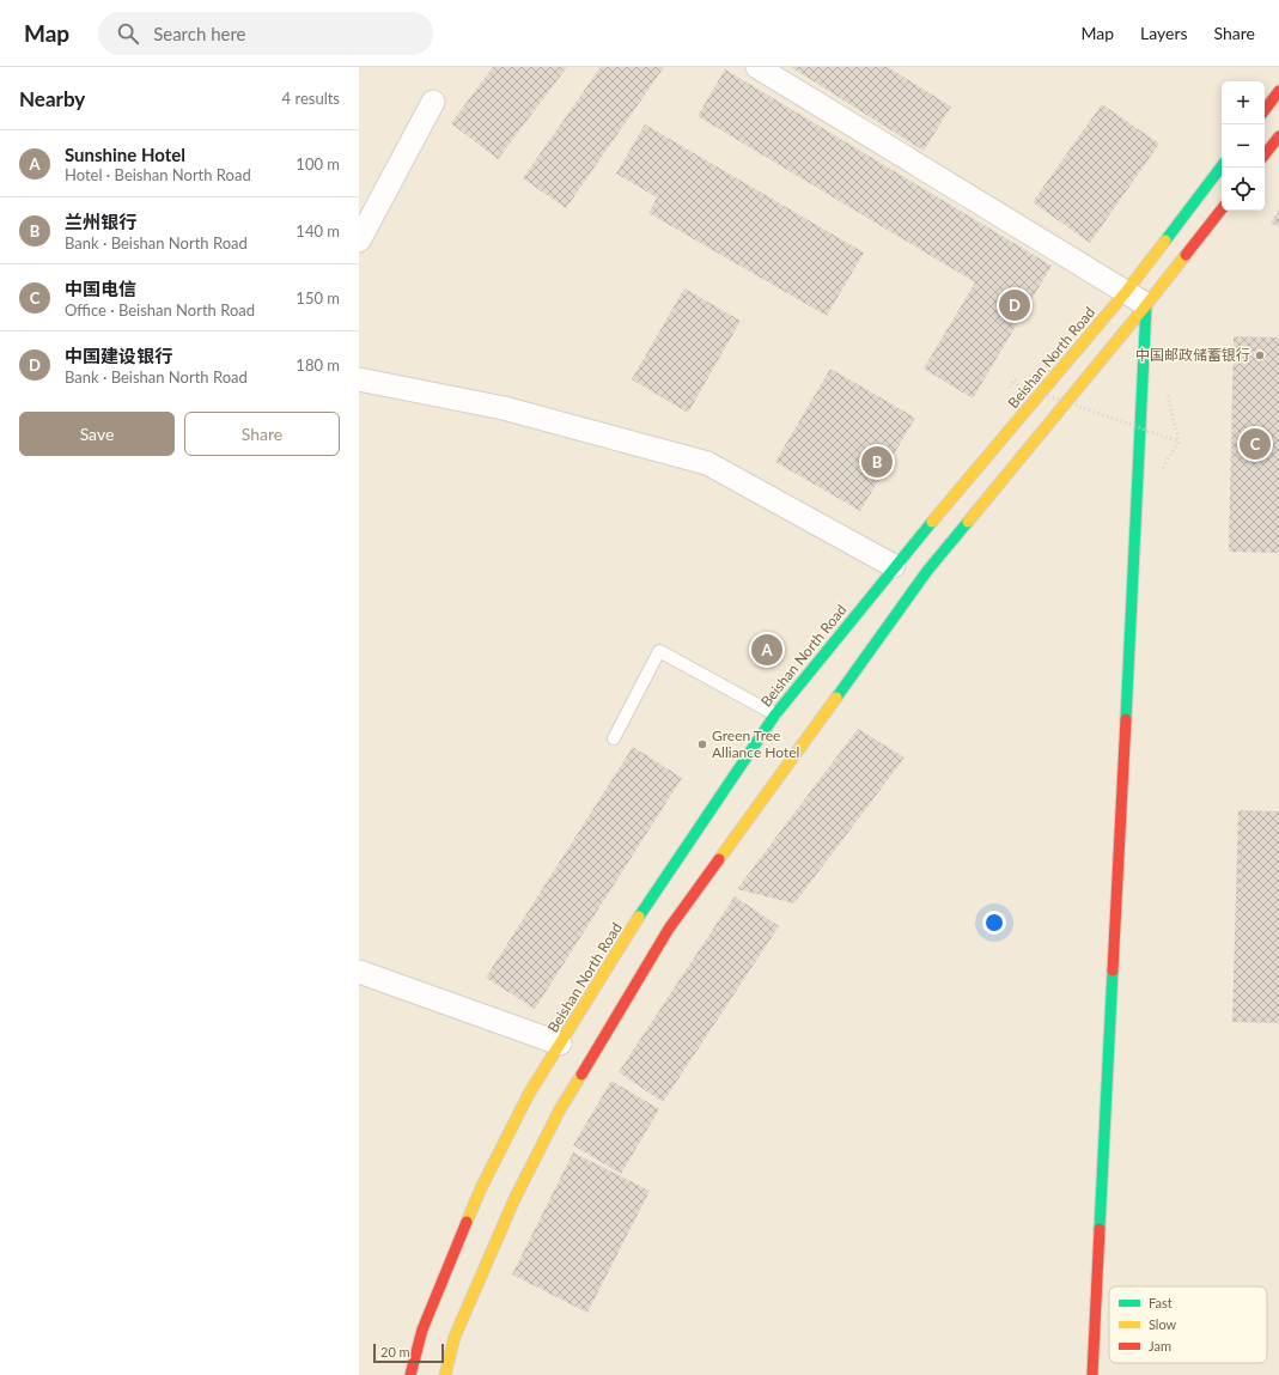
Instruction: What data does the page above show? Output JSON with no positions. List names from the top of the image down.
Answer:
{
  "streets": {
    "main road": ["Beishan North Road"]
  },
  "places": ["中国邮政储蓄银行", "Green Tree Alliance Hotel"],
  "legend": ["Fast", "Slow", "Jam"],
  "scale_bar": "20 m",
  "page": {
    "header": "Map",
    "search": "Search here",
    "nav": ["Map", "Layers", "Share"],
    "heading": ["Nearby", "4 results"],
    "map_buttons": ["+", "−"],
    "list": [
      {
        "mark": "A",
        "name": "Sunshine Hotel",
        "note": "Hotel · Beishan North Road",
        "value": "100 m"
      },
      {
        "mark": "B",
        "name": "兰州银行",
        "note": "Bank · Beishan North Road",
        "value": "140 m"
      },
      {
        "mark": "C",
        "name": "中国电信",
        "note": "Office · Beishan North Road",
        "value": "150 m"
      },
      {
        "mark": "D",
        "name": "中国建设银行",
        "note": "Bank · Beishan North Road",
        "value": "180 m"
      }
    ],
    "pins": [
      "D",
      "C",
      "B",
      "A"
    ],
    "buttons": ["Save", "Share"],
    "scale": "20 m"
  }
}
